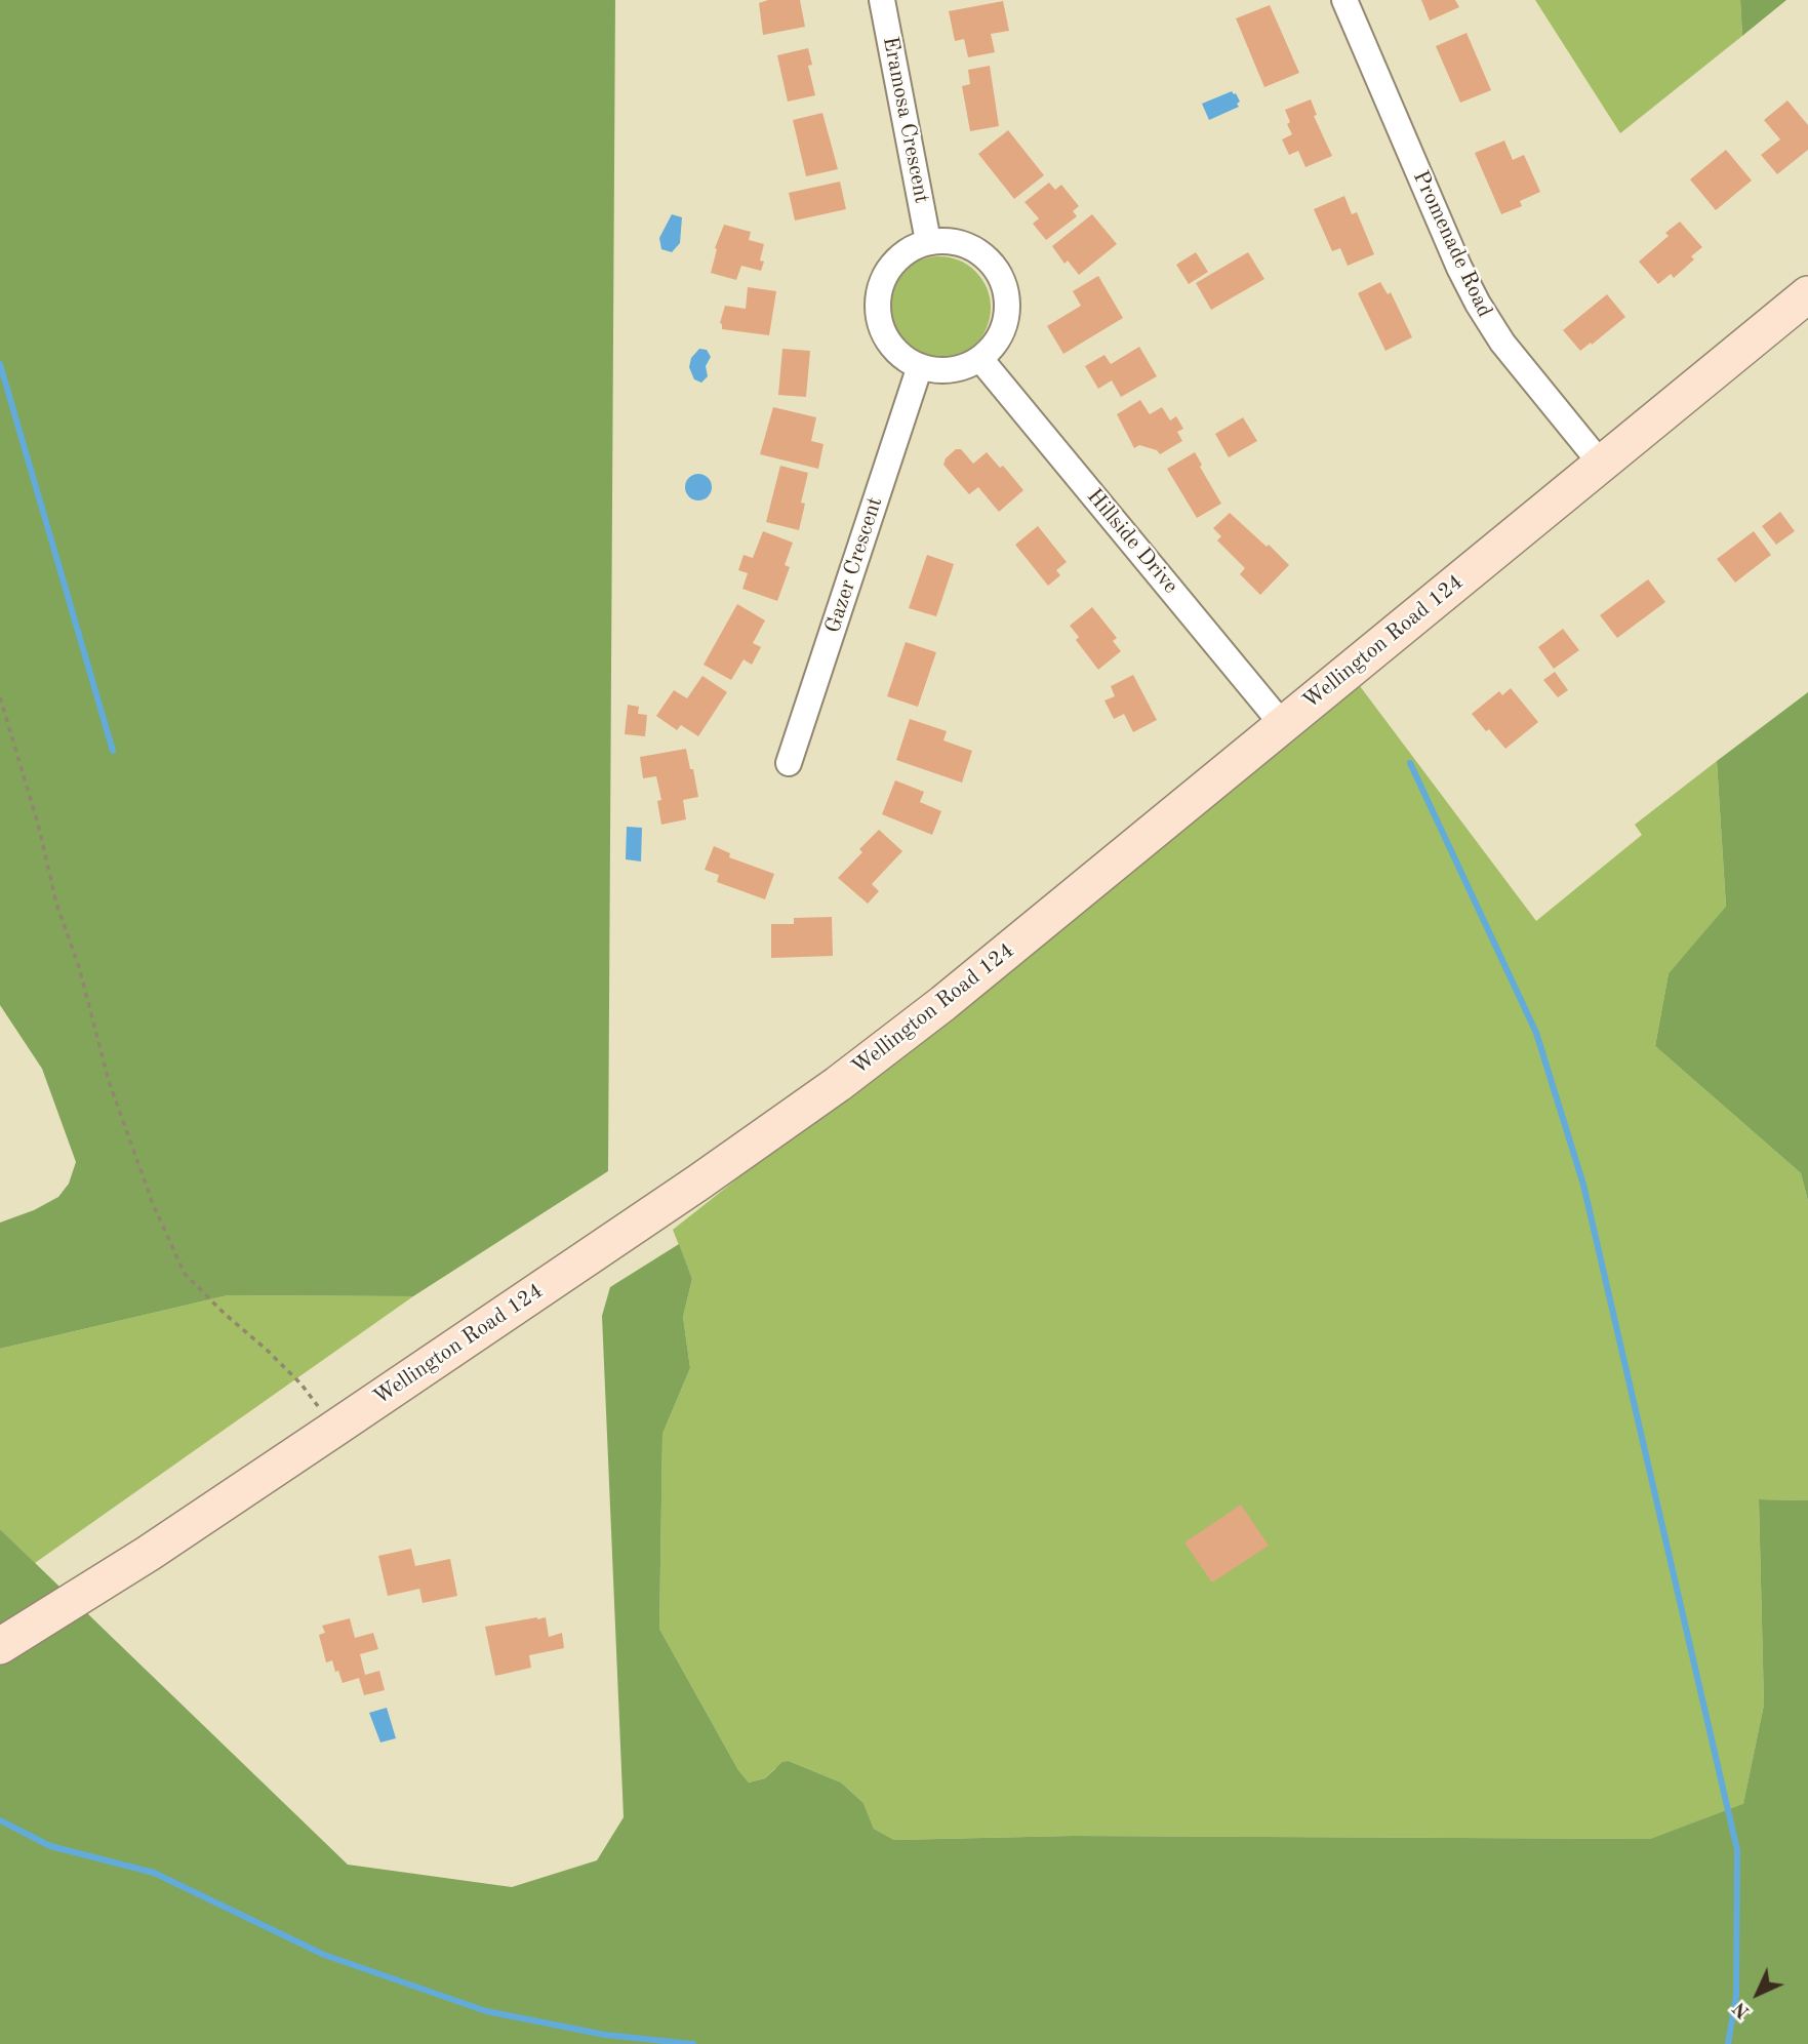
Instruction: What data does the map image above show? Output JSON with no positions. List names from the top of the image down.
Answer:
{
  "streets": {
    "main road": ["Wellington Road 124"],
    "street": [
      "Eramosa Crescent",
      "Promenade Road",
      "Hillside Drive",
      "Gazer Crescent"
    ]
  },
  "crossings": [
    ["Eramosa Crescent", "Hillside Drive"],
    ["Eramosa Crescent", "Gazer Crescent"],
    ["Promenade Road", "Wellington Road 124"],
    ["Hillside Drive", "Gazer Crescent"],
    ["Hillside Drive", "Wellington Road 124"]
  ],
  "north": "bottom left"
}
